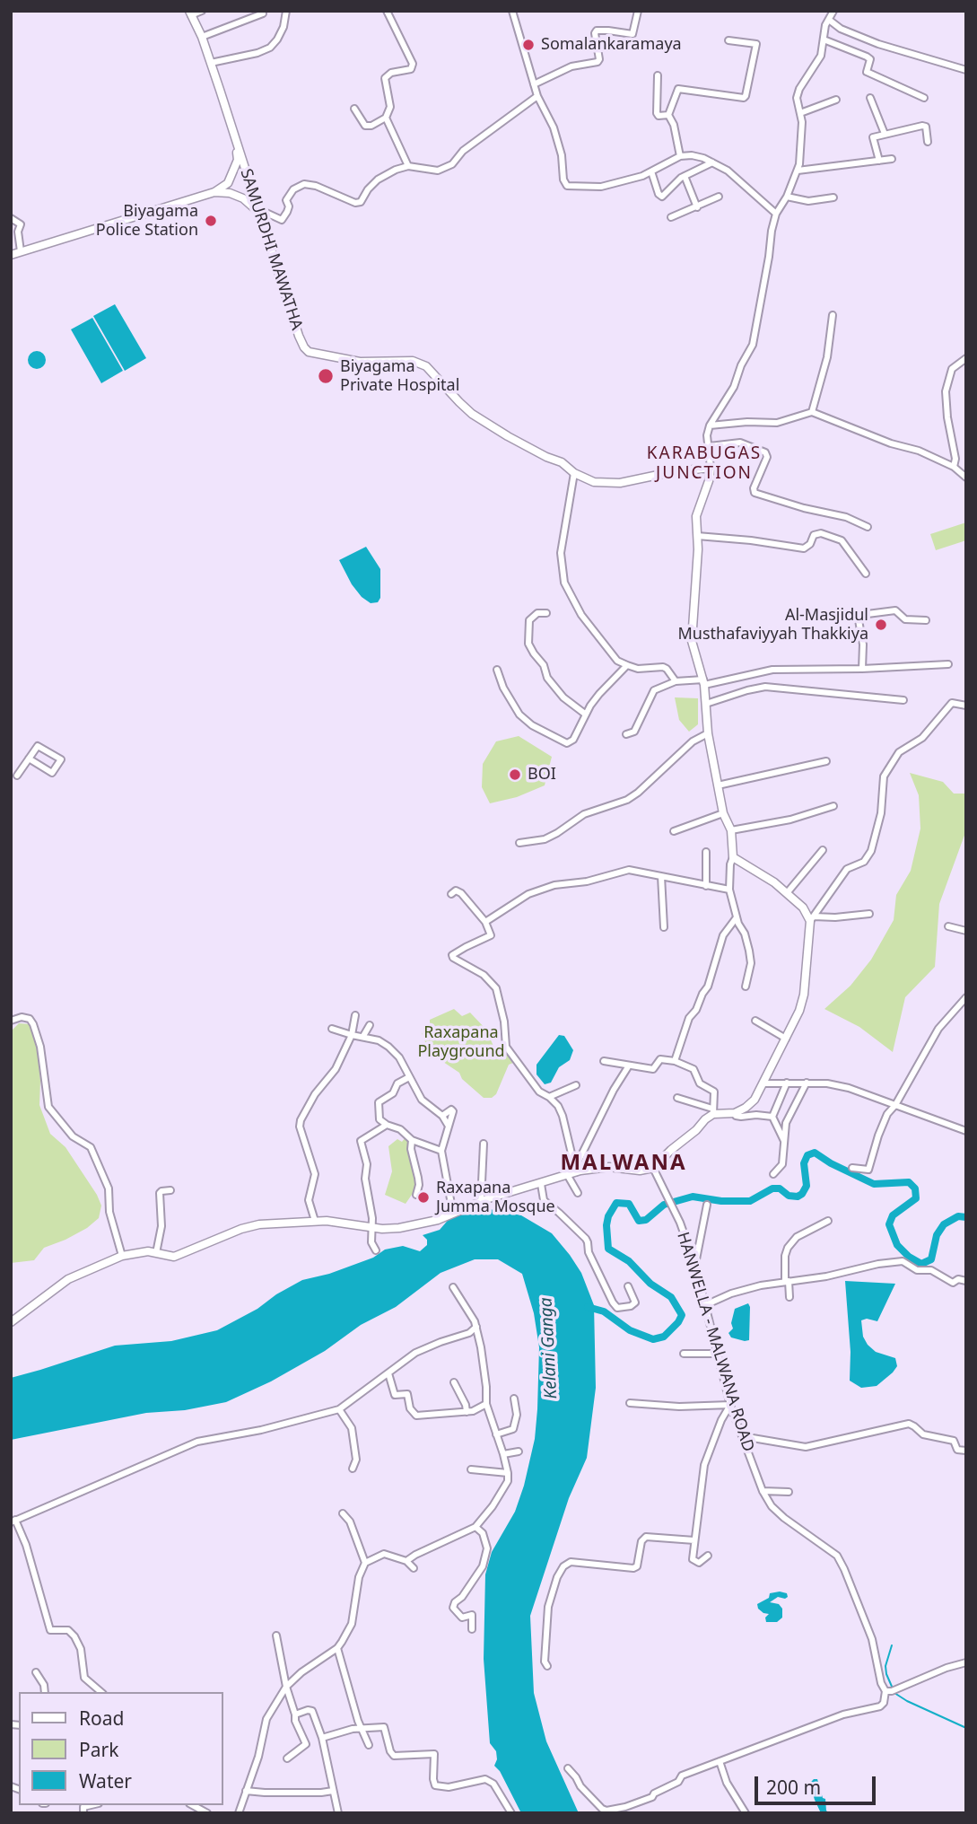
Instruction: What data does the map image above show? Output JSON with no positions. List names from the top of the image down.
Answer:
{
  "streets": {
    "main road": ["SAMURDHI MAWATHA"],
    "street": ["HANWELLA - MALWANA ROAD"]
  },
  "districts": ["KARABUGAS JUNCTION", "MALWANA"],
  "water": ["Kelani Ganga"],
  "parks": ["Raxapana Playground"],
  "places": [
    "Somalankaramaya",
    "Biyagama Police Station",
    "Biyagama Private Hospital",
    "Al-Masjidul Musthafaviyyah Thakkiya",
    "BOI",
    "Raxapana Jumma Mosque"
  ],
  "legend": ["Road", "Park", "Water"],
  "scale_bar": "200 m"
}
